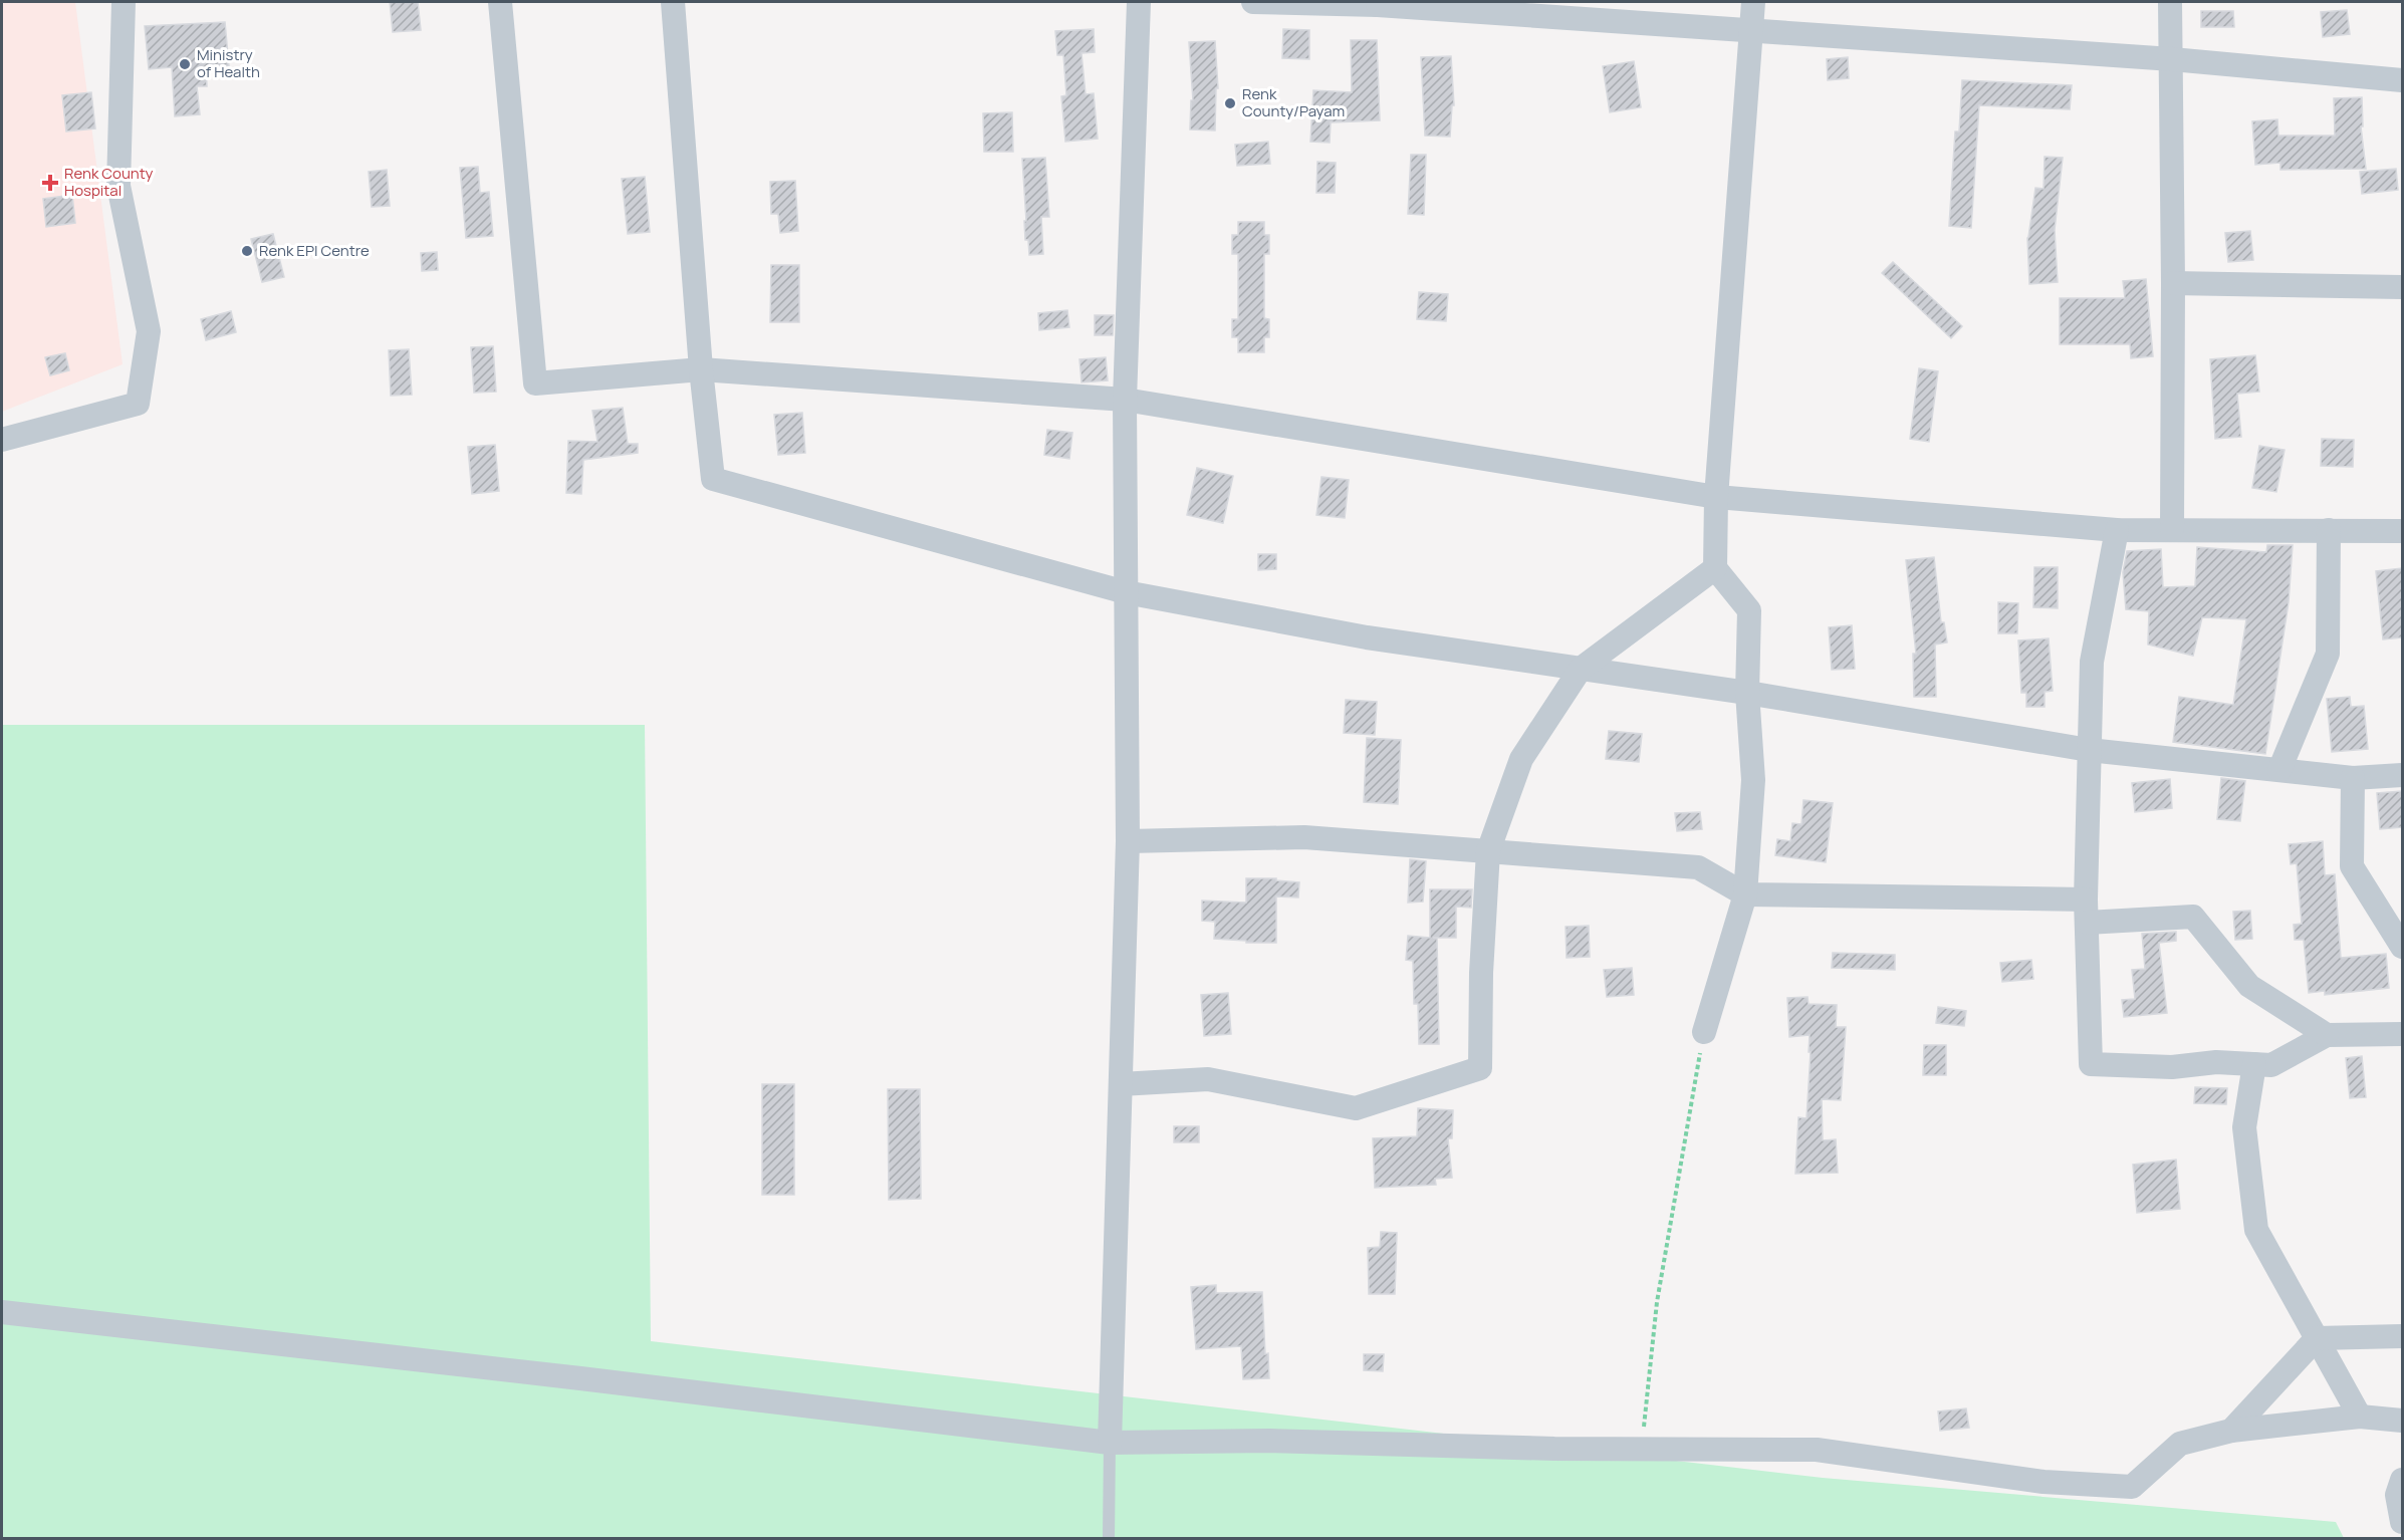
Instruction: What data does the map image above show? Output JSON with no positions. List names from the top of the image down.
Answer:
{
  "places": {
    "other": ["Ministry of Health", "Renk County/Payam", "Renk EPI Centre"],
    "health": ["Renk County Hospital"]
  }
}
